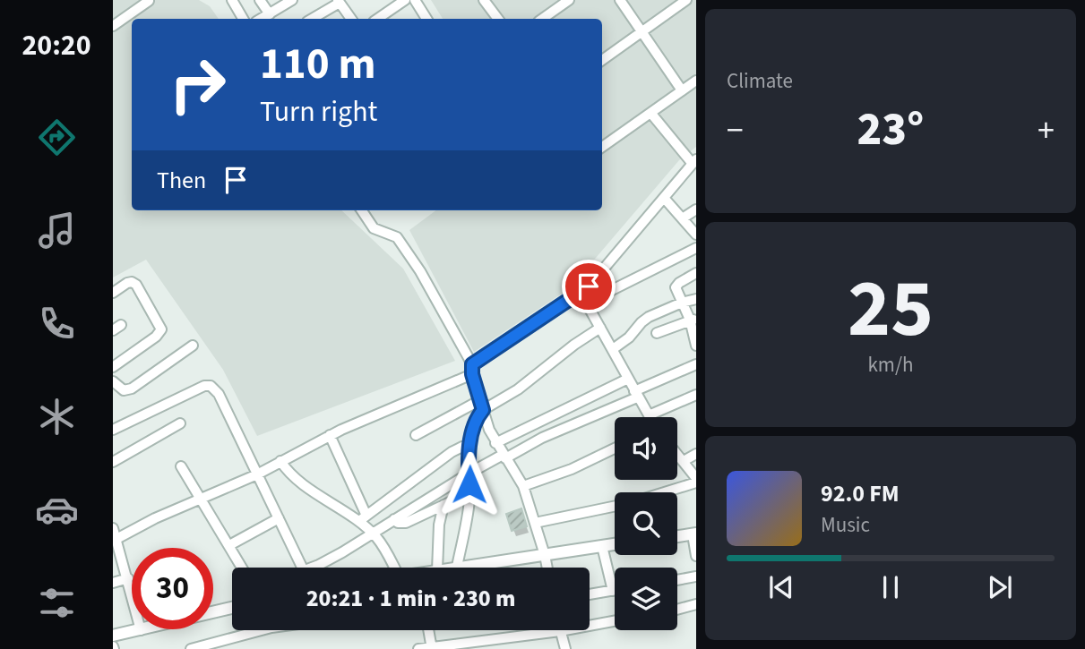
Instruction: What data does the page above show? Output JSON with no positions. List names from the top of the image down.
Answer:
{
  "page": {
    "tabs": "20:20",
    "tile": [
      "Climate",
      ["25", "km/h"]
    ],
    "turn": ["110 m", "Turn right"],
    "heat": ["−", "23°", "+"],
    "then": "Then",
    "song": ["92.0 FM", "Music"],
    "limit": "30",
    "trip": "20:21 · 1 min · 230 m"
  }
}
